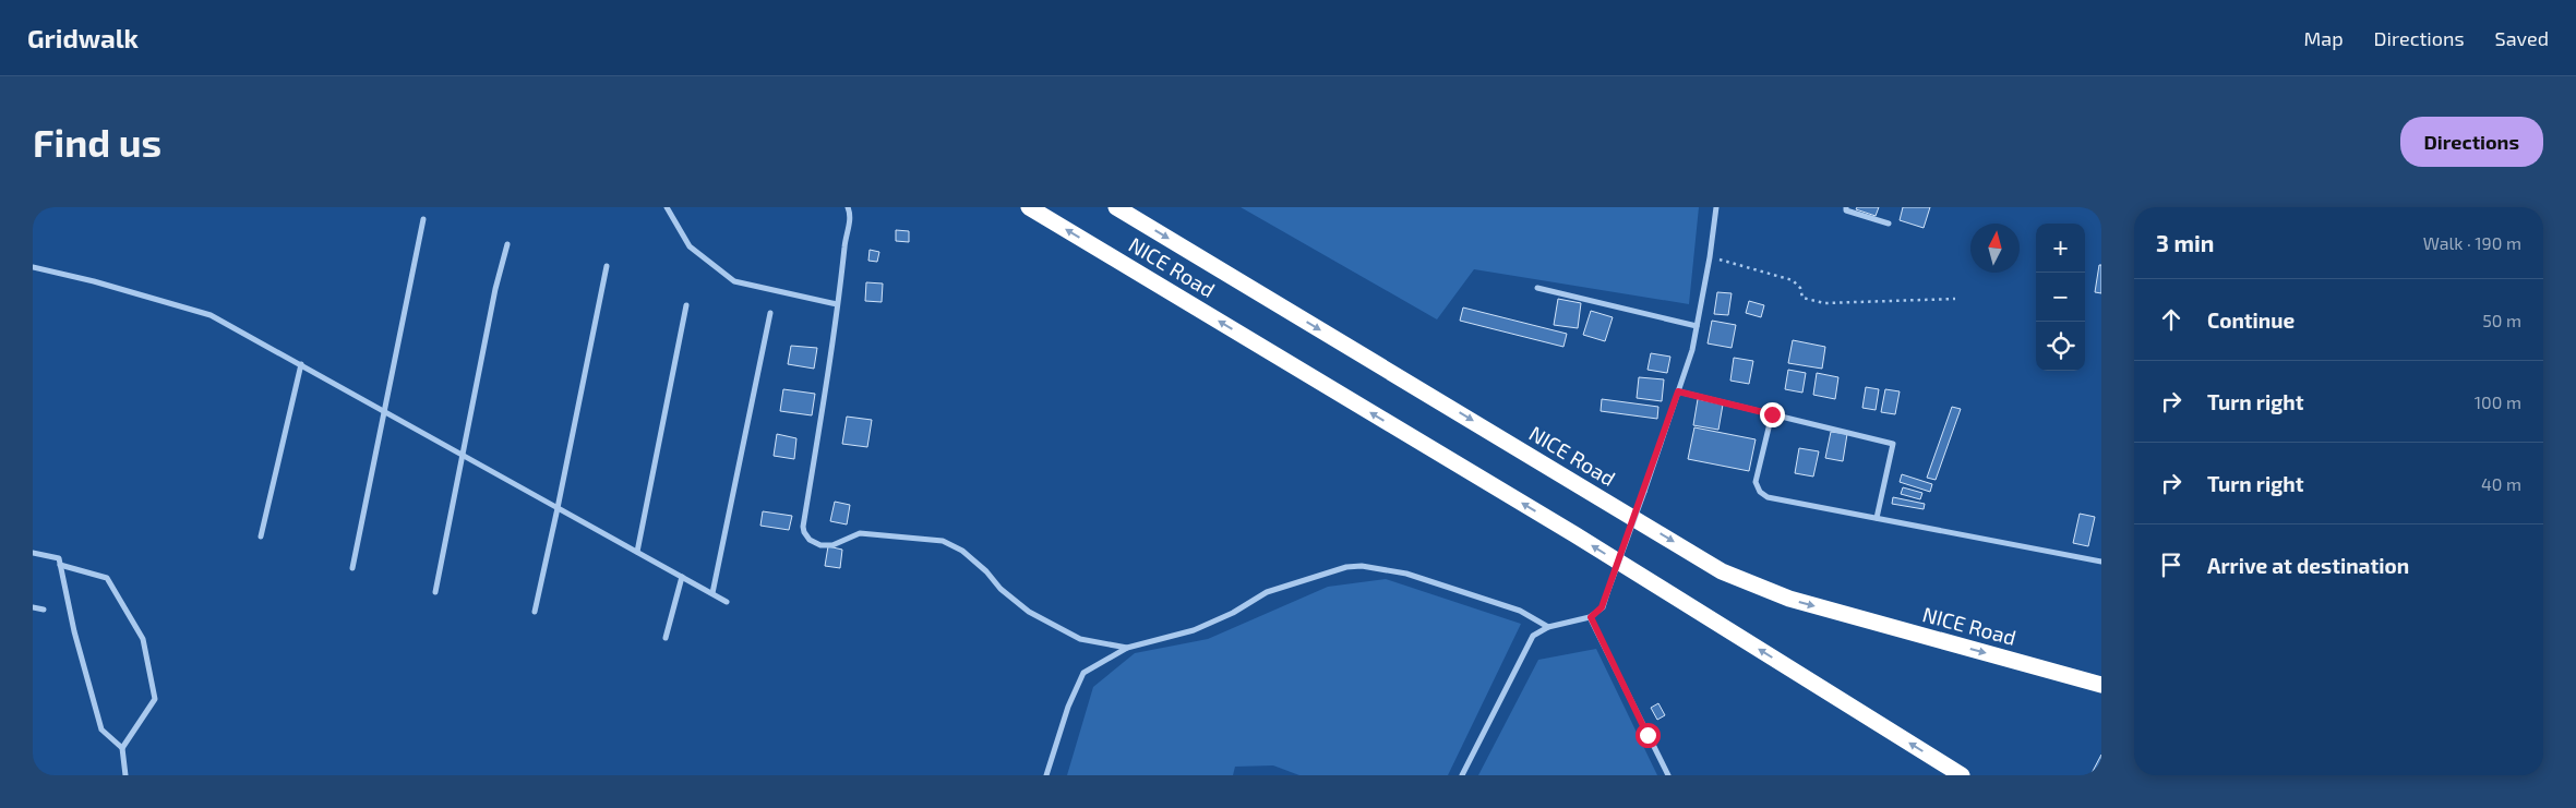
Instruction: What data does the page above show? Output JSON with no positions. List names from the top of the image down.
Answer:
{
  "streets": {
    "highway": ["NICE Road"]
  },
  "north": "top",
  "page": {
    "header": "Gridwalk",
    "nav": ["Map", "Directions", "Saved"],
    "buttons": "Directions",
    "title": "Find us",
    "heading": ["3 min", "Walk · 190 m"],
    "map_buttons": ["+", "−"],
    "list": [
      ["Continue", "50 m"],
      ["Turn right", "100 m"],
      ["Turn right", "40 m"],
      "Arrive at destination"
    ]
  }
}
